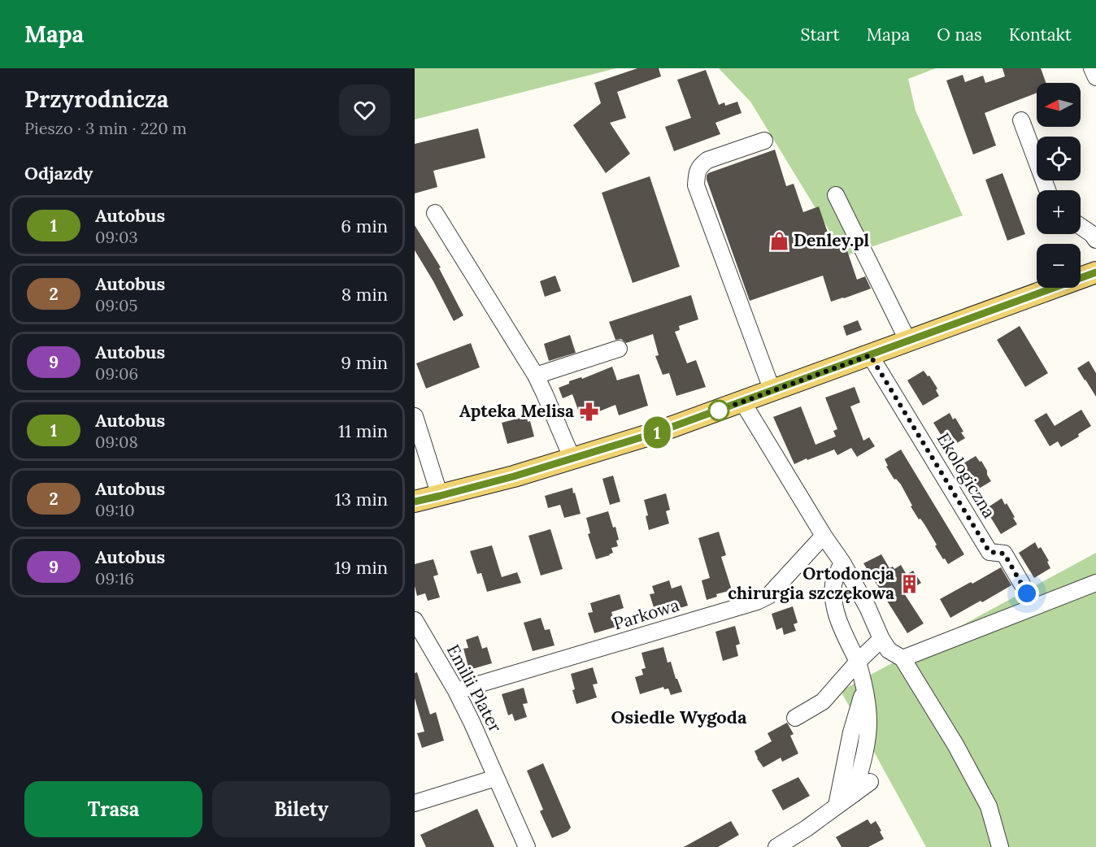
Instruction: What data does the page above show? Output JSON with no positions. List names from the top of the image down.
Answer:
{
  "streets": {
    "street": ["Ekologiczna", "Parkowa", "Emilii Plater"]
  },
  "crossings": [
    ["Parkowa", "Emilii Plater"]
  ],
  "districts": ["Osiedle Wygoda"],
  "places": {
    "shop": ["Denley.pl"],
    "pharmacy": ["Apteka Melisa"],
    "building": ["Ortodoncja chirurgia szczękowa"]
  },
  "lines": ["bus line 1"],
  "north": "left",
  "page": {
    "header": "Mapa",
    "nav": [
      "Start",
      "Mapa",
      "O nas",
      "Kontakt"
    ],
    "heading": [
      ["Przyrodnicza", "Pieszo · 3 min · 220 m"],
      "Odjazdy"
    ],
    "on_map": "1",
    "map_buttons": ["+", "−"],
    "list": [
      {
        "mark": "1",
        "name": "Autobus",
        "note": "09:03",
        "value": "6 min"
      },
      {
        "mark": "2",
        "name": "Autobus",
        "note": "09:05",
        "value": "8 min"
      },
      {
        "mark": "9",
        "name": "Autobus",
        "note": "09:06",
        "value": "9 min"
      },
      {
        "mark": "1",
        "name": "Autobus",
        "note": "09:08",
        "value": "11 min"
      },
      {
        "mark": "2",
        "name": "Autobus",
        "note": "09:10",
        "value": "13 min"
      },
      {
        "mark": "9",
        "name": "Autobus",
        "note": "09:16",
        "value": "19 min"
      }
    ],
    "buttons": ["Trasa", "Bilety"]
  }
}
